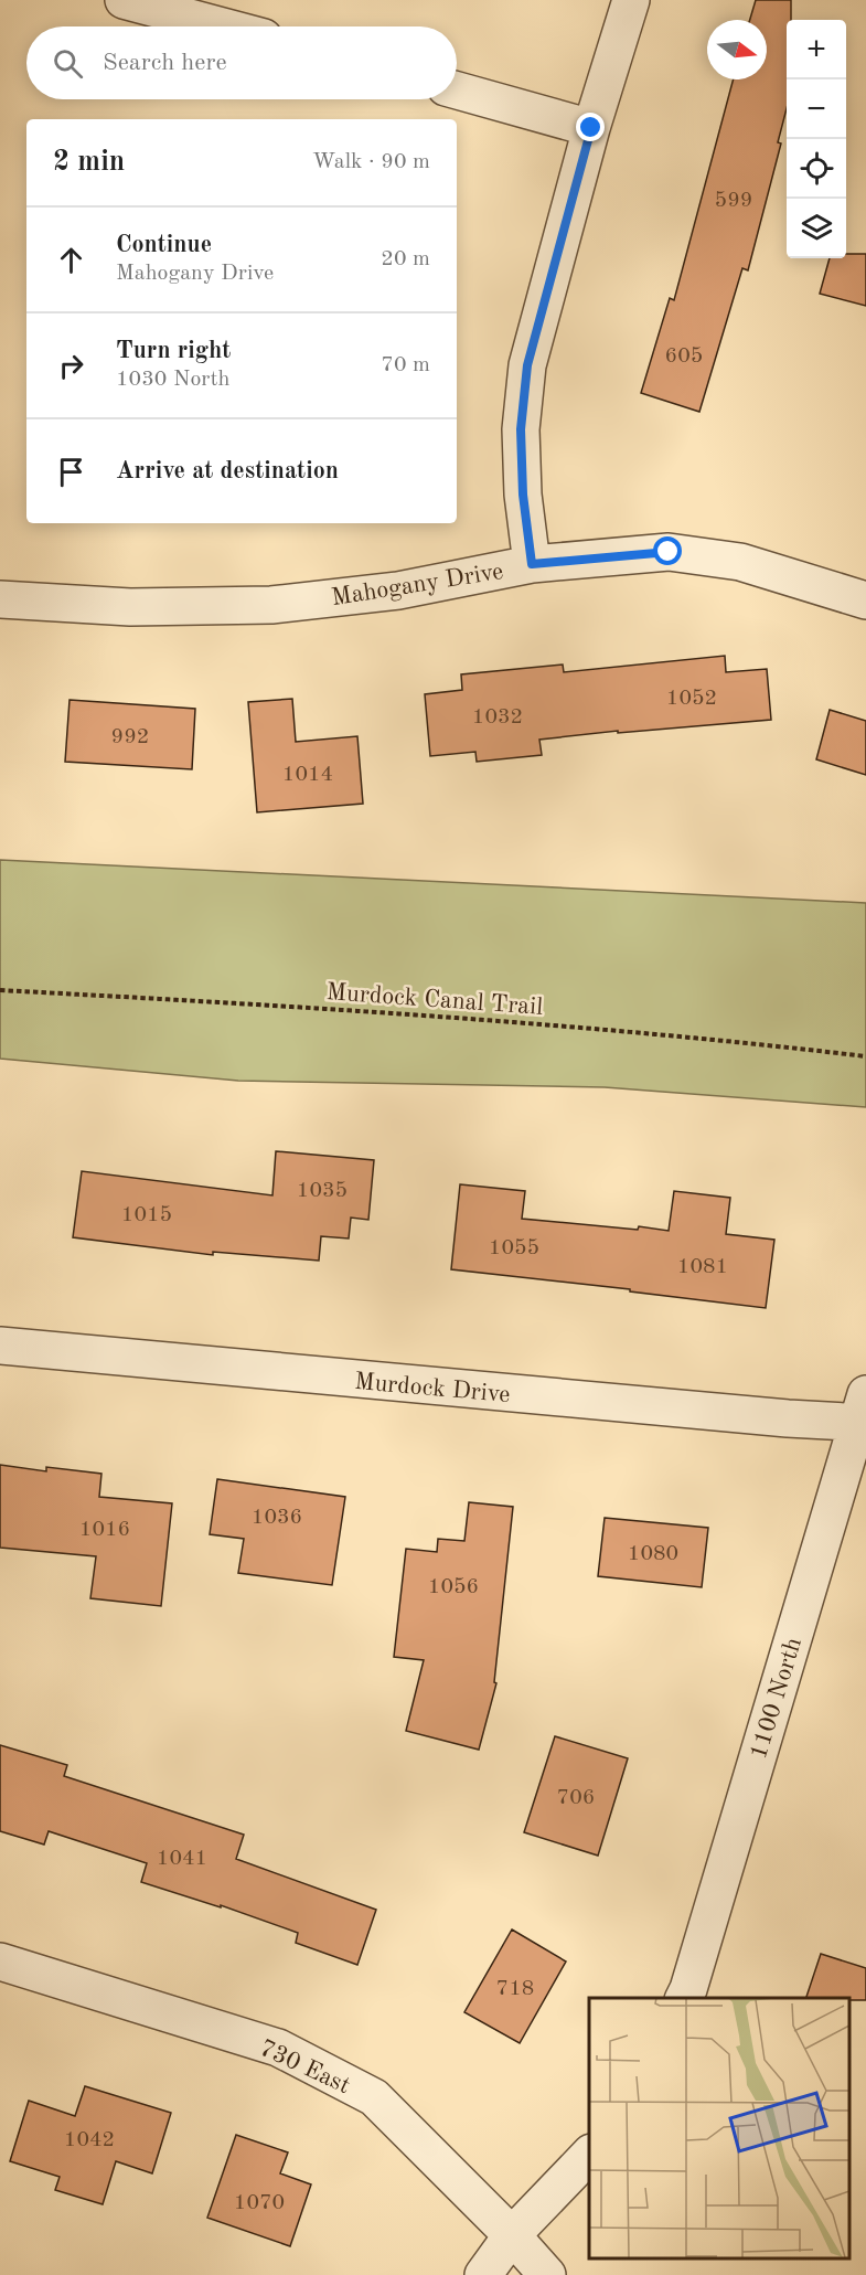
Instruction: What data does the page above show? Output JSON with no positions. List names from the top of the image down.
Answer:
{
  "streets": {
    "street": [
      "Mahogany Drive",
      "Murdock Drive",
      "1100 North",
      "730 East"
    ],
    "path": ["Murdock Canal Trail"]
  },
  "crossings": [
    ["Murdock Drive", "1100 North"]
  ],
  "house_numbers": [
    "599",
    "605",
    "1052",
    "1032",
    "992",
    "1014",
    "1035",
    "1015",
    "1055",
    "1081",
    "1036",
    "1016",
    "1080",
    "1056",
    "706",
    "1041",
    "718",
    "1042",
    "1070"
  ],
  "north": "right",
  "page": {
    "map_buttons": ["+", "−"],
    "search": "Search here",
    "heading": ["2 min", "Walk · 90 m"],
    "list": [
      ["Continue", "Mahogany Drive", "20 m"],
      ["Turn right", "1030 North", "70 m"],
      "Arrive at destination"
    ]
  }
}
